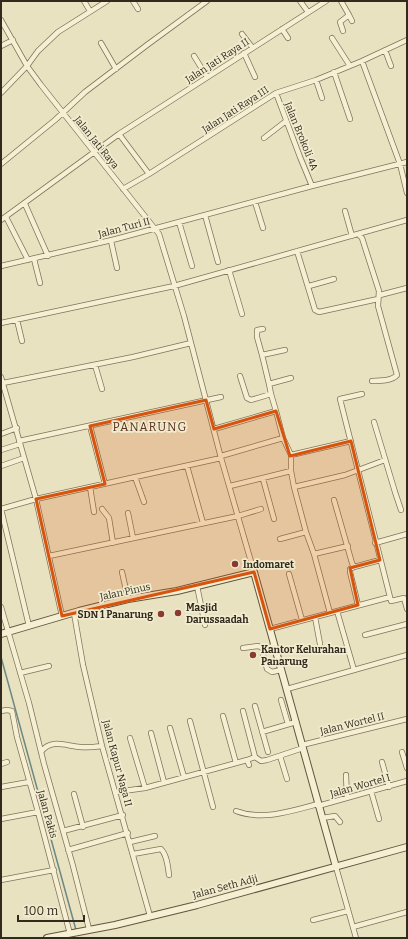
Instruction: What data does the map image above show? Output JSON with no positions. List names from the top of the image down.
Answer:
{
  "streets": {
    "street": [
      "Jalan Jati Raya II",
      "Jalan Jati Raya III",
      "Jalan Brokoli 4A",
      "Jalan Jati Raya",
      "Jalan Turi II",
      "Jalan Pinus",
      "Jalan Wortel II",
      "Jalan Kapur Naga II",
      "Jalan Wortel I",
      "Jalan Pakis",
      "Jalan Seth Adji"
    ]
  },
  "crossings": [
    ["Jalan Jati Raya II", "Jalan Jati Raya"],
    ["Jalan Jati Raya III", "Jalan Brokoli 4A"],
    ["Jalan Jati Raya III", "Jalan Jati Raya"],
    ["Jalan Brokoli 4A", "Jalan Turi II"],
    ["Jalan Jati Raya", "Jalan Turi II"],
    ["Jalan Jati Raya", "Jalan Pinus"],
    ["Jalan Pinus", "Jalan Kapur Naga II"],
    ["Jalan Kapur Naga II", "Jalan Seth Adji"],
    ["Jalan Pakis", "Jalan Seth Adji"]
  ],
  "districts": ["PANARUNG"],
  "places": [
    "Indomaret",
    "Masjid Darussaadah",
    "SDN 1 Panarung",
    "Kantor Kelurahan Panarung"
  ],
  "scale_bar": "100 m"
}
